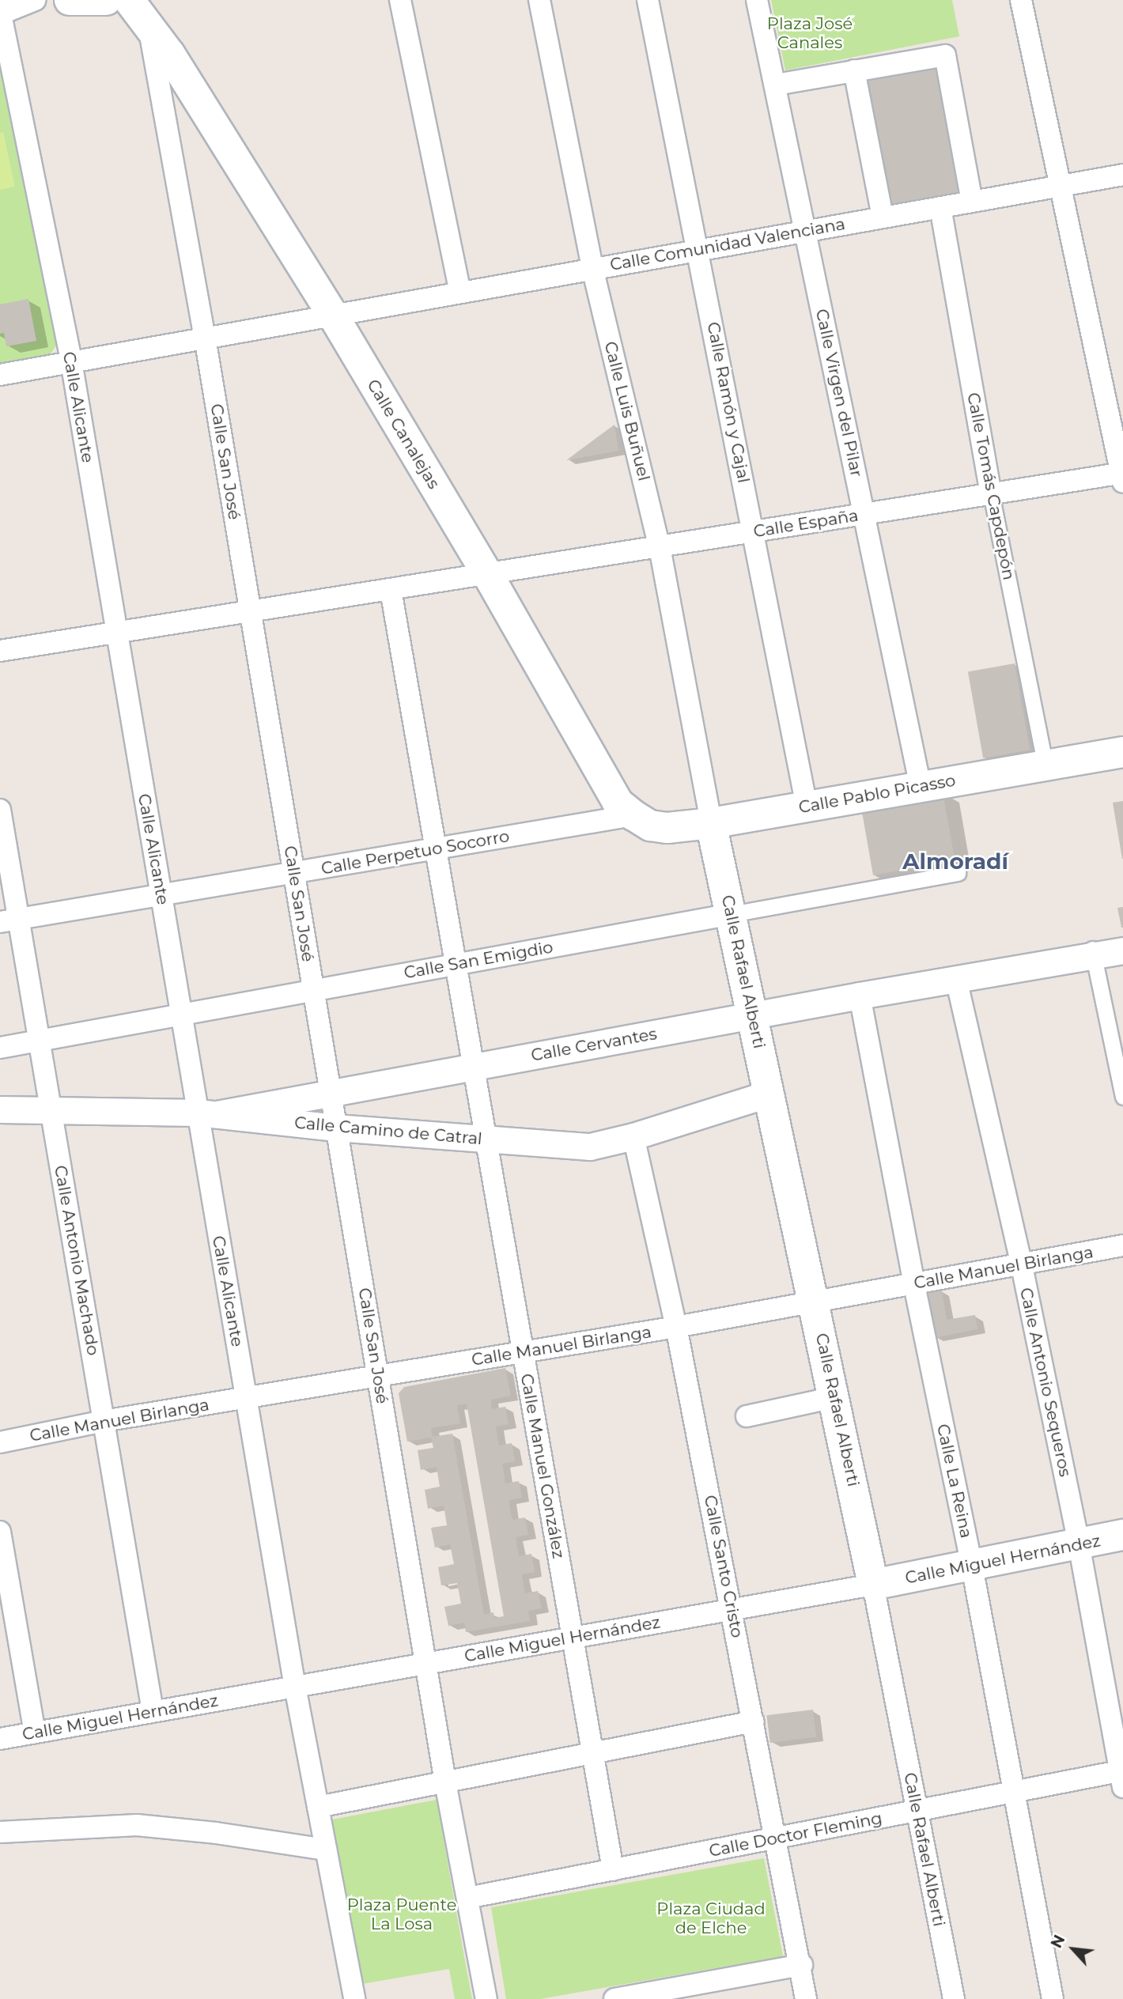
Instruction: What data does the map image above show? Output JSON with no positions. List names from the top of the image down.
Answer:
{
  "streets": {
    "main road": [
      "Calle Canalejas",
      "Calle Pablo Picasso",
      "Calle Rafael Alberti",
      "Calle Miguel Hernández"
    ],
    "street": [
      "Calle Comunidad Valenciana",
      "Calle Virgen del Pilar",
      "Calle Ramón y Cajal",
      "Calle Alicante",
      "Calle Luis Buñuel",
      "Calle San José",
      "Calle Tomás Capdepón",
      "Calle España",
      "Calle Perpetuo Socorro",
      "Calle San Emigdio",
      "Calle Cervantes",
      "Calle Camino de Catral",
      "Calle Antonio Machado",
      "Calle Manuel Birlanga",
      "Calle Antonio Sequeros",
      "Calle Manuel González",
      "Calle La Reina",
      "Calle Santo Cristo",
      "Calle Doctor Fleming"
    ]
  },
  "crossings": [
    ["Calle Comunidad Valenciana", "Calle Virgen del Pilar"],
    ["Calle Comunidad Valenciana", "Calle Ramón y Cajal"],
    ["Calle Comunidad Valenciana", "Calle Alicante"],
    ["Calle Comunidad Valenciana", "Calle Luis Buñuel"],
    ["Calle Comunidad Valenciana", "Calle Canalejas"],
    ["Calle Comunidad Valenciana", "Calle San José"],
    ["Calle Comunidad Valenciana", "Calle Tomás Capdepón"],
    ["Calle Virgen del Pilar", "Calle España"],
    ["Calle Virgen del Pilar", "Calle Pablo Picasso"],
    ["Calle Ramón y Cajal", "Calle España"],
    ["Calle Ramón y Cajal", "Calle Pablo Picasso"],
    ["Calle Alicante", "Calle España"],
    ["Calle Alicante", "Calle Perpetuo Socorro"],
    ["Calle Alicante", "Calle San Emigdio"],
    ["Calle Alicante", "Calle Cervantes"],
    ["Calle Alicante", "Calle Camino de Catral"],
    ["Calle Alicante", "Calle Manuel Birlanga"],
    ["Calle Alicante", "Calle Miguel Hernández"],
    ["Calle Luis Buñuel", "Calle España"],
    ["Calle Luis Buñuel", "Calle Pablo Picasso"],
    ["Calle Luis Buñuel", "Calle Rafael Alberti"],
    ["Calle Canalejas", "Calle San José"],
    ["Calle Canalejas", "Calle España"],
    ["Calle Canalejas", "Calle Pablo Picasso"],
    ["Calle Canalejas", "Calle Perpetuo Socorro"],
    ["Calle San José", "Calle España"],
    ["Calle San José", "Calle Perpetuo Socorro"],
    ["Calle San José", "Calle San Emigdio"],
    ["Calle San José", "Calle Cervantes"],
    ["Calle San José", "Calle Camino de Catral"],
    ["Calle San José", "Calle Manuel Birlanga"],
    ["Calle San José", "Calle Miguel Hernández"],
    ["Calle San José", "Calle Doctor Fleming"],
    ["Calle Tomás Capdepón", "Calle España"],
    ["Calle Tomás Capdepón", "Calle Pablo Picasso"],
    ["Calle España", "Calle Manuel González"],
    ["Calle Pablo Picasso", "Calle Perpetuo Socorro"],
    ["Calle Pablo Picasso", "Calle Rafael Alberti"],
    ["Calle Perpetuo Socorro", "Calle Antonio Machado"],
    ["Calle Perpetuo Socorro", "Calle Manuel González"],
    ["Calle San Emigdio", "Calle Rafael Alberti"],
    ["Calle San Emigdio", "Calle Antonio Machado"],
    ["Calle San Emigdio", "Calle Manuel González"],
    ["Calle Rafael Alberti", "Calle Cervantes"],
    ["Calle Rafael Alberti", "Calle Camino de Catral"],
    ["Calle Rafael Alberti", "Calle Manuel Birlanga"],
    ["Calle Rafael Alberti", "Calle Miguel Hernández"],
    ["Calle Rafael Alberti", "Calle Doctor Fleming"],
    ["Calle Cervantes", "Calle Camino de Catral"],
    ["Calle Cervantes", "Calle Antonio Sequeros"],
    ["Calle Cervantes", "Calle Manuel González"],
    ["Calle Cervantes", "Calle La Reina"],
    ["Calle Camino de Catral", "Calle Antonio Machado"],
    ["Calle Camino de Catral", "Calle Manuel González"],
    ["Calle Camino de Catral", "Calle Santo Cristo"],
    ["Calle Antonio Machado", "Calle Manuel Birlanga"],
    ["Calle Antonio Machado", "Calle Miguel Hernández"],
    ["Calle Manuel Birlanga", "Calle Antonio Sequeros"],
    ["Calle Manuel Birlanga", "Calle Manuel González"],
    ["Calle Manuel Birlanga", "Calle La Reina"],
    ["Calle Manuel Birlanga", "Calle Santo Cristo"],
    ["Calle Antonio Sequeros", "Calle Miguel Hernández"],
    ["Calle Antonio Sequeros", "Calle Doctor Fleming"],
    ["Calle Manuel González", "Calle Miguel Hernández"],
    ["Calle Manuel González", "Calle Doctor Fleming"],
    ["Calle La Reina", "Calle Miguel Hernández"],
    ["Calle La Reina", "Calle Doctor Fleming"],
    ["Calle Miguel Hernández", "Calle Santo Cristo"],
    ["Calle Santo Cristo", "Calle Doctor Fleming"]
  ],
  "districts": ["Almoradí"],
  "parks": ["Plaza José Canales", "Plaza Puente La Losa", "Plaza Ciudad de Elche"],
  "north": "top left"
}
